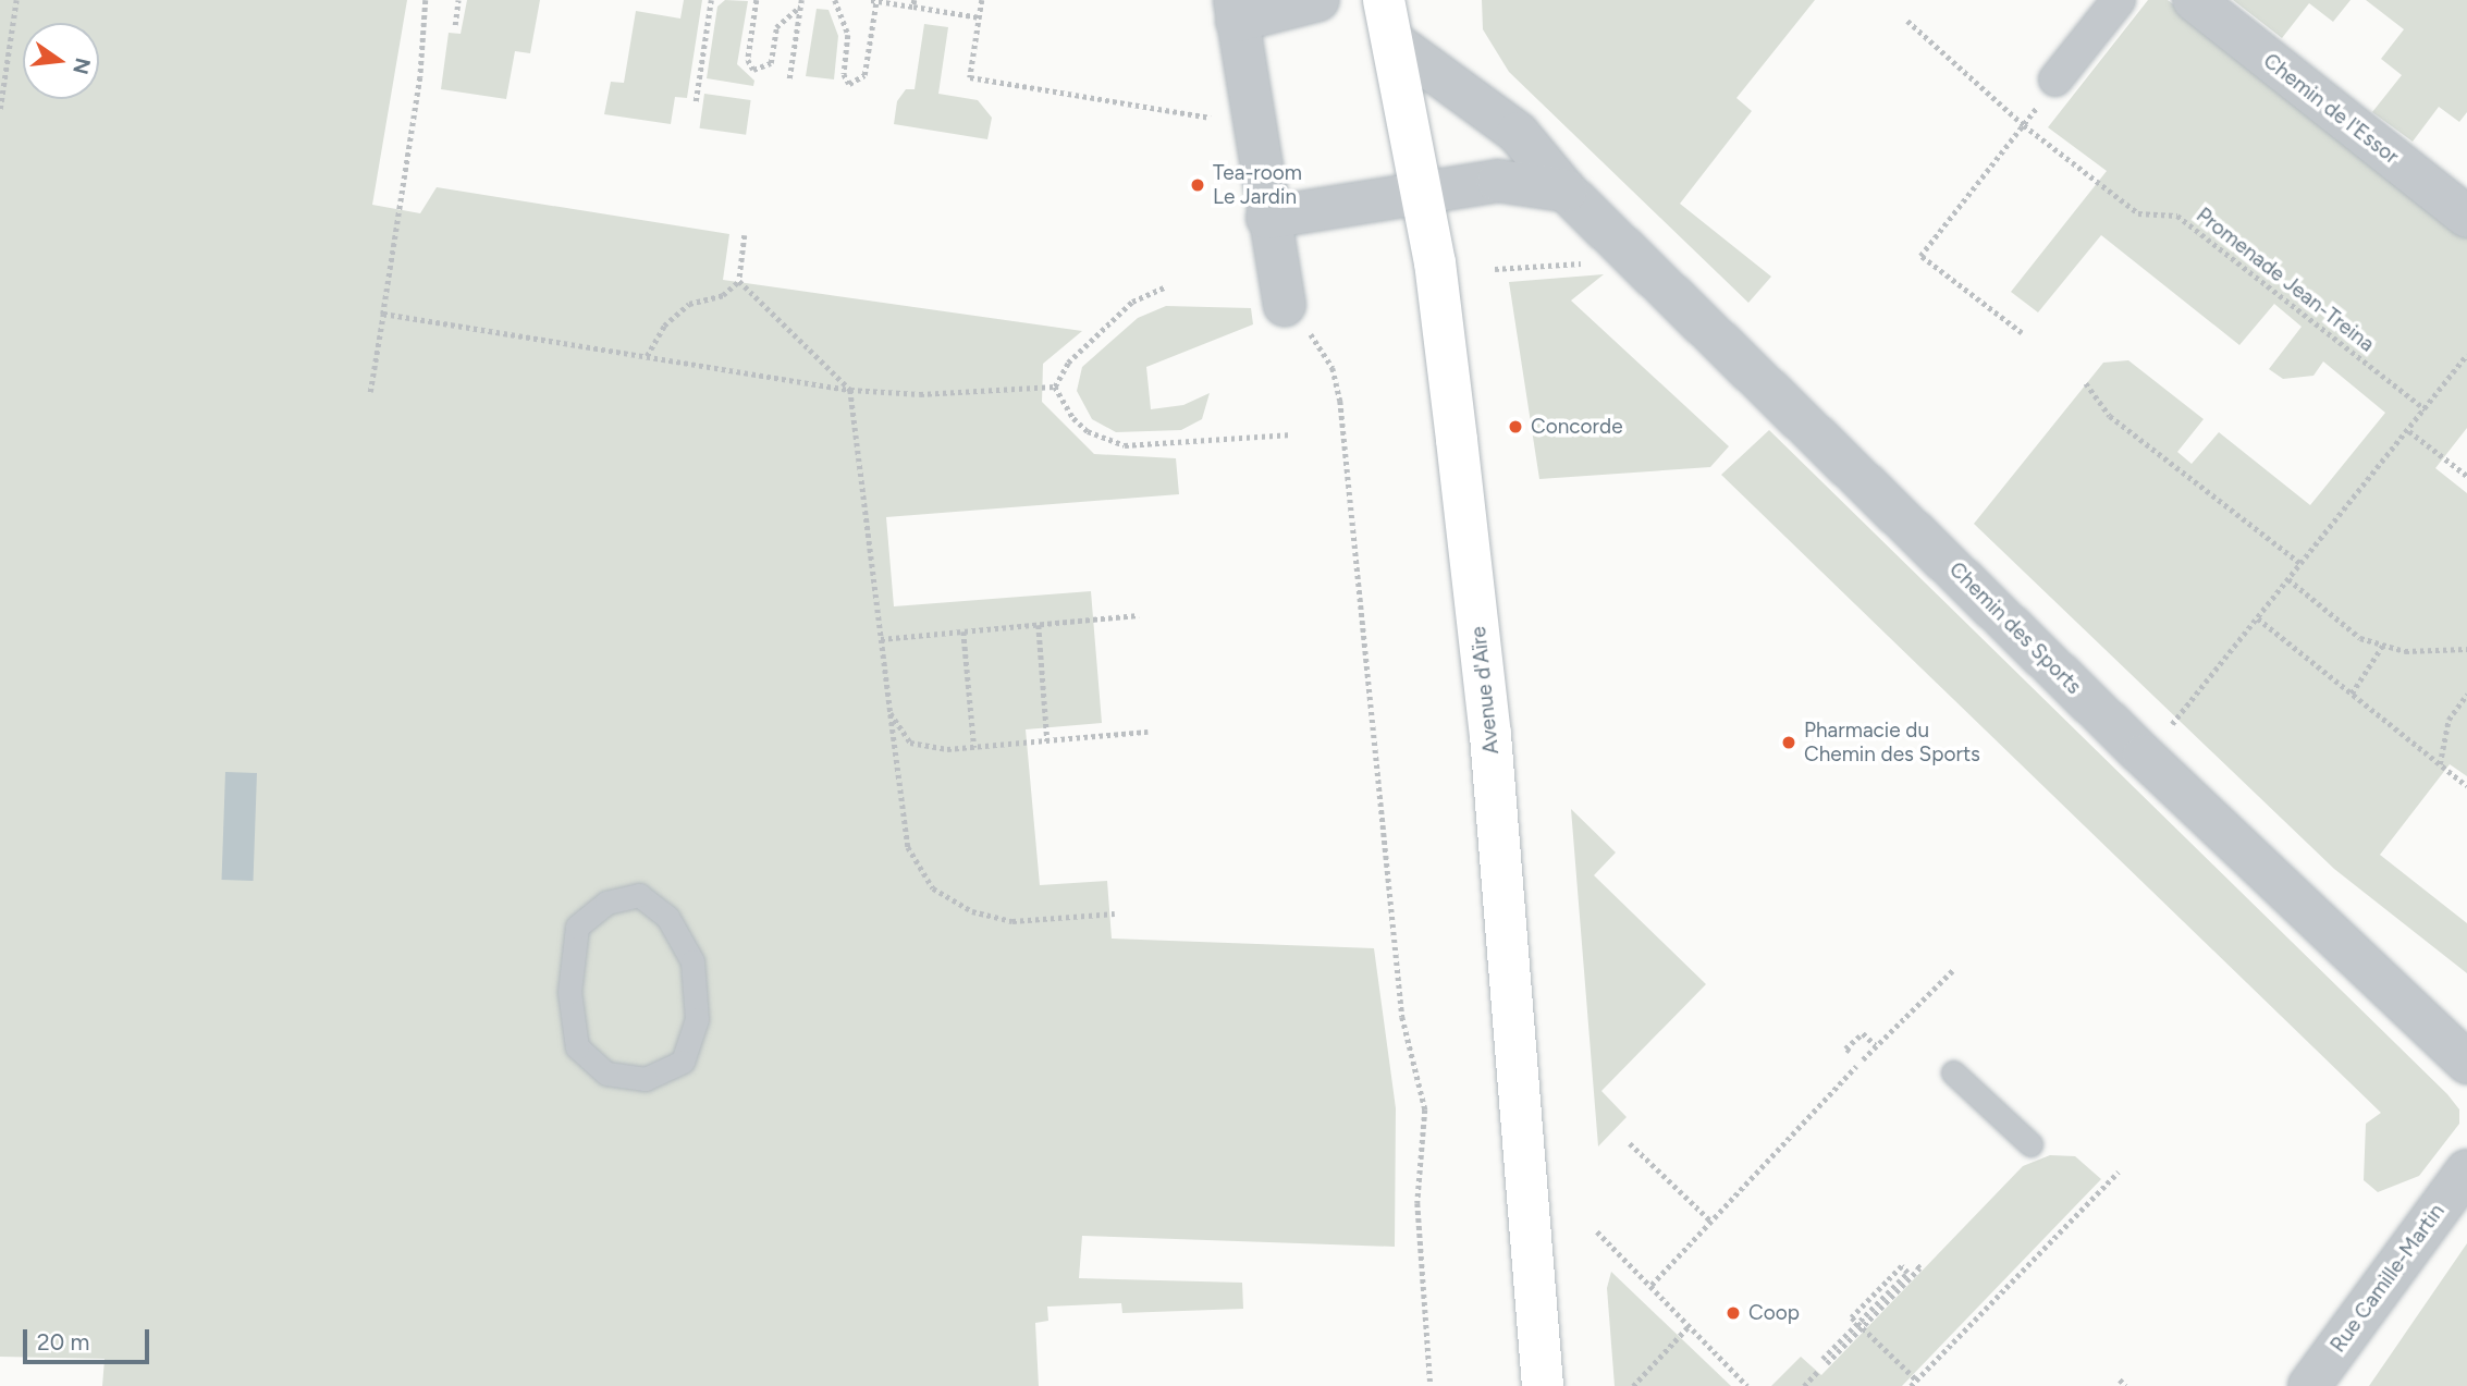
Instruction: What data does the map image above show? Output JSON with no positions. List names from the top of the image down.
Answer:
{
  "streets": {
    "main road": ["Avenue d'Aïre"],
    "street": ["Chemin de l'Essor", "Chemin des Sports", "Rue Camille-Martin"],
    "path": ["Promenade Jean-Treina"]
  },
  "crossings": [
    ["Chemin des Sports", "Avenue d'Aïre"]
  ],
  "places": [
    "Tea-room Le Jardin",
    "Concorde",
    "Pharmacie du Chemin des Sports",
    "Coop"
  ],
  "scale_bar": "20 m",
  "north": "right"
}
